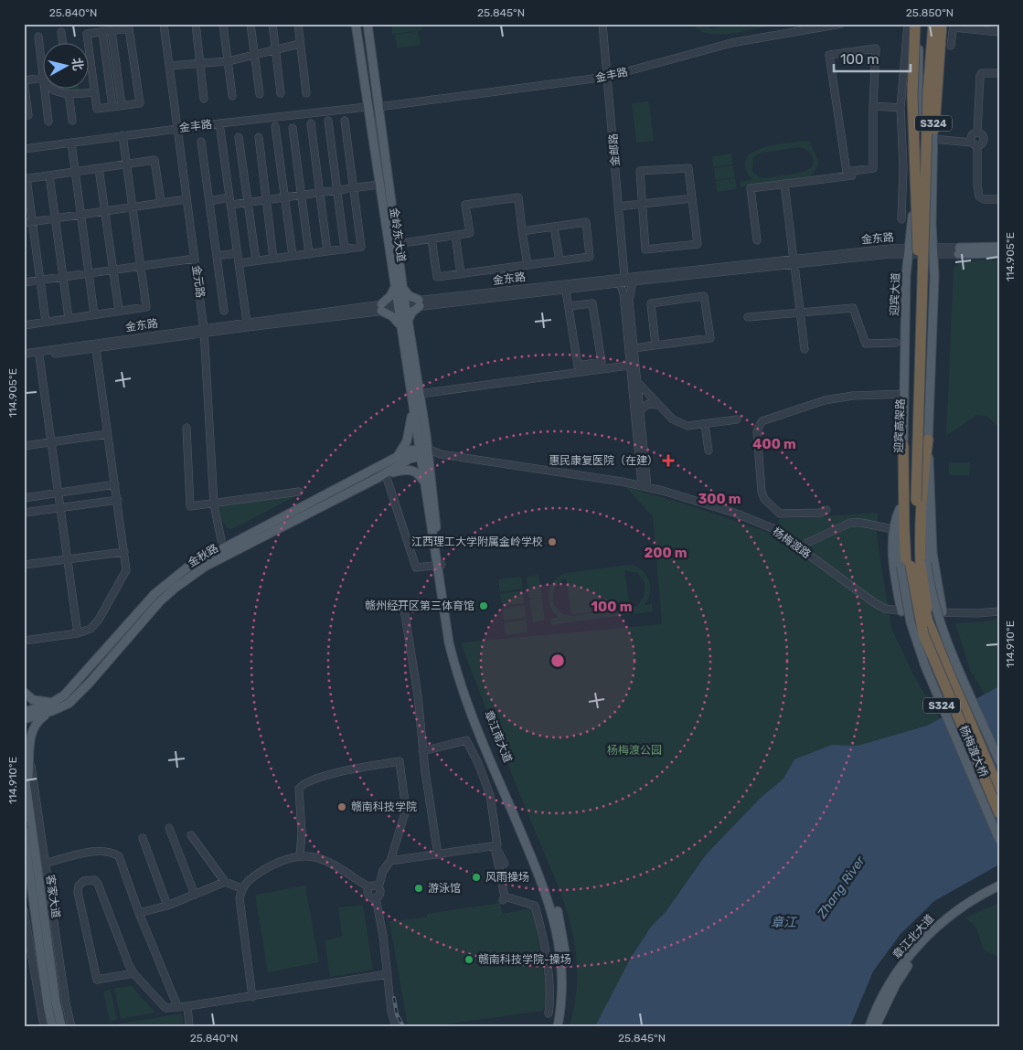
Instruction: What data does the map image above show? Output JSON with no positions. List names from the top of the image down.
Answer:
{
  "streets": {
    "highway": ["迎宾高架路"],
    "main road": [
      "S324",
      "金岭东大道",
      "金东路",
      "迎宾大道",
      "金秋路",
      "章江南大道",
      "杨梅渡大桥",
      "客家大道",
      "章江北大道"
    ],
    "street": [
      "金丰路",
      "金邮路",
      "金元路",
      "杨梅渡路"
    ]
  },
  "crossings": [
    ["金丰路", "金邮路"],
    ["金丰路", "金岭东大道"],
    ["金丰路", "金元路"],
    ["S324", "金东路"],
    ["金邮路", "金东路"],
    ["金岭东大道", "金东路"],
    ["金岭东大道", "杨梅渡路"],
    ["金岭东大道", "金秋路"],
    ["金岭东大道", "章江南大道"],
    ["金东路", "金元路"],
    ["金东路", "迎宾大道"],
    ["金东路", "迎宾高架路"],
    ["迎宾大道", "迎宾高架路"],
    ["迎宾大道", "杨梅渡大桥"],
    ["迎宾高架路", "杨梅渡大桥"],
    ["杨梅渡路", "金秋路"],
    ["杨梅渡路", "章江南大道"],
    ["金秋路", "章江南大道"]
  ],
  "water": ["Zhang River", "章江"],
  "parks": ["杨梅渡公园"],
  "places": {
    "health": ["惠民康复医院（在建）"],
    "other": [
      "江西理工大学附属金岭学校",
      "赣州经开区第三体育馆",
      "赣南科技学院",
      "风雨操场",
      "游泳馆",
      "赣南科技学院-操场"
    ]
  },
  "scale_bar": "100 m",
  "north": "right",
  "coordinates": [
    "25.840°N",
    "25.845°N",
    "25.850°N",
    "114.905°E",
    "114.910°E"
  ],
  "rings": [
    "400 m",
    "300 m",
    "200 m",
    "100 m"
  ]
}
